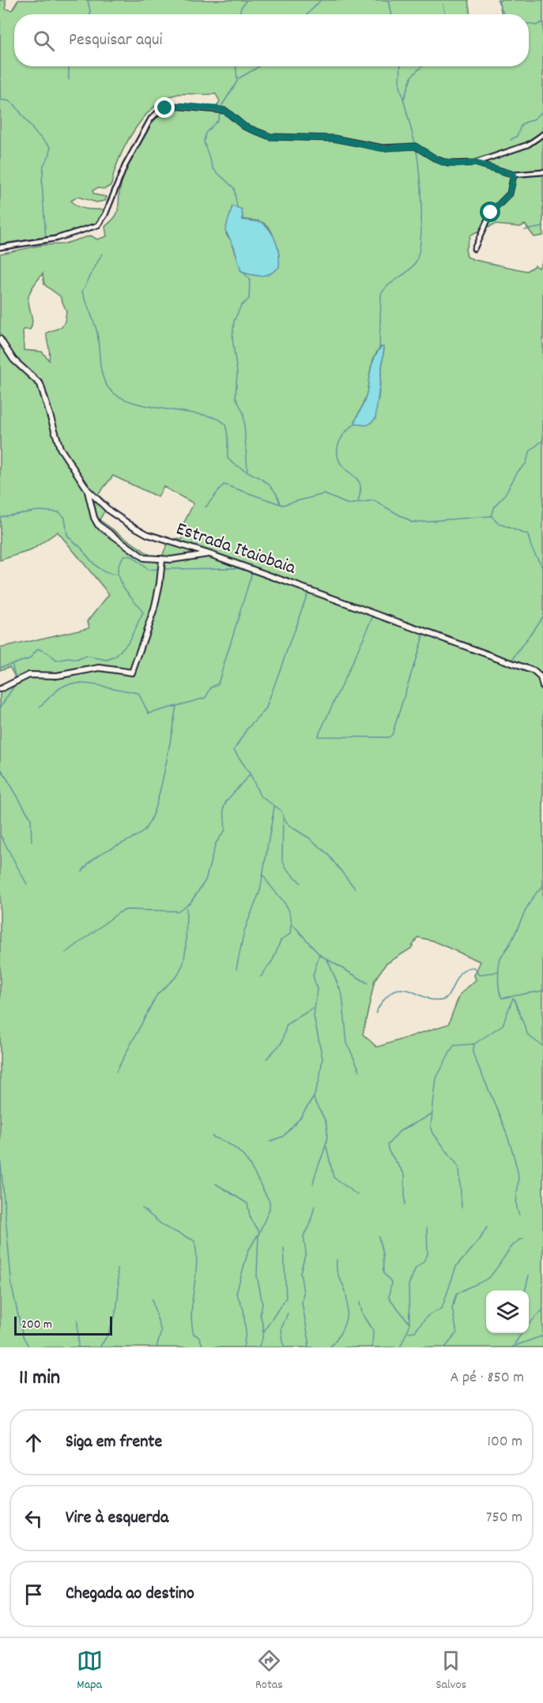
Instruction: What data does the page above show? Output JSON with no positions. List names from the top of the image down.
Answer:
{
  "streets": {
    "street": ["Estrada Itaiobaia"]
  },
  "scale_bar": "200 m",
  "page": {
    "search": "Pesquisar aqui",
    "scale": "200 m",
    "heading": ["11 min", "A pé · 850 m"],
    "list": [
      ["Siga em frente", "100 m"],
      ["Vire à esquerda", "750 m"],
      "Chegada ao destino"
    ],
    "nav": ["Mapa", "Rotas", "Salvos"]
  }
}
